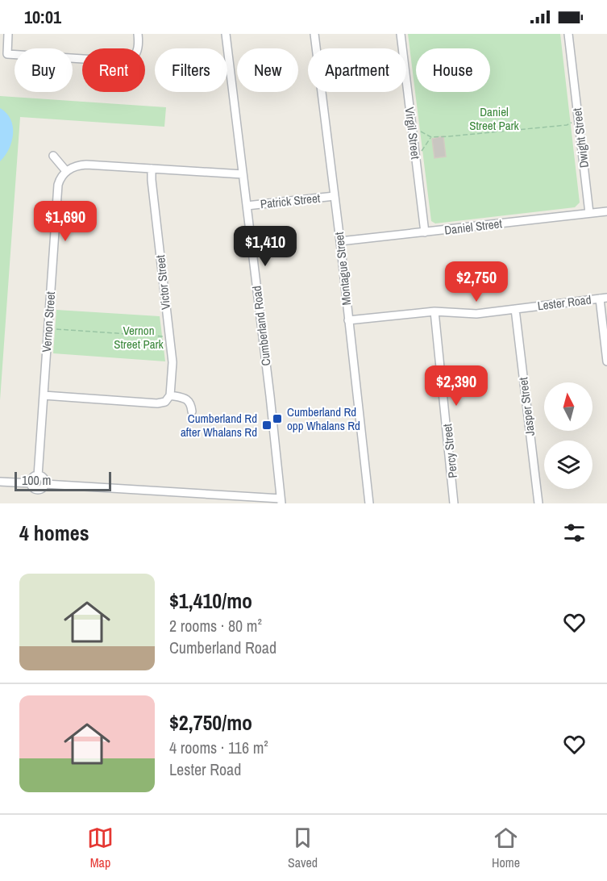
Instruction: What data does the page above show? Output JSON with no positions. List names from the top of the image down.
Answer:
{
  "streets": {
    "street": [
      "Virgil Street",
      "Dwight Street",
      "Patrick Street",
      "Daniel Street",
      "Montague Street",
      "Victor Street",
      "Lester Road",
      "Vernon Street",
      "Cumberland Road",
      "Jasper Street",
      "Percy Street"
    ]
  },
  "crossings": [
    ["Virgil Street", "Daniel Street"],
    ["Dwight Street", "Daniel Street"],
    ["Patrick Street", "Montague Street"],
    ["Patrick Street", "Cumberland Road"],
    ["Daniel Street", "Montague Street"],
    ["Montague Street", "Lester Road"],
    ["Lester Road", "Jasper Street"],
    ["Lester Road", "Percy Street"]
  ],
  "parks": ["Daniel Street Park", "Vernon Street Park"],
  "places": {
    "transit": ["Cumberland Rd opp Whalans Rd", "Cumberland Rd after Whalans Rd"]
  },
  "scale_bar": "100 m",
  "north": "top",
  "page": {
    "status": "10:01",
    "chip": [
      "Buy",
      "Rent",
      "Filters",
      "New",
      "Apartment",
      "House"
    ],
    "price": [
      "$1,690",
      "$1,410",
      "$2,750",
      "$2,390"
    ],
    "scale": "100 m",
    "heading": "4 homes",
    "list": [
      {
        "name": "$1,410/mo",
        "note": "2 rooms · 80 m² · Cumberland Road"
      },
      {
        "name": "$2,750/mo",
        "note": "4 rooms · 116 m² · Lester Road"
      }
    ],
    "tabs": ["Map", "Saved", "Home"]
  }
}
